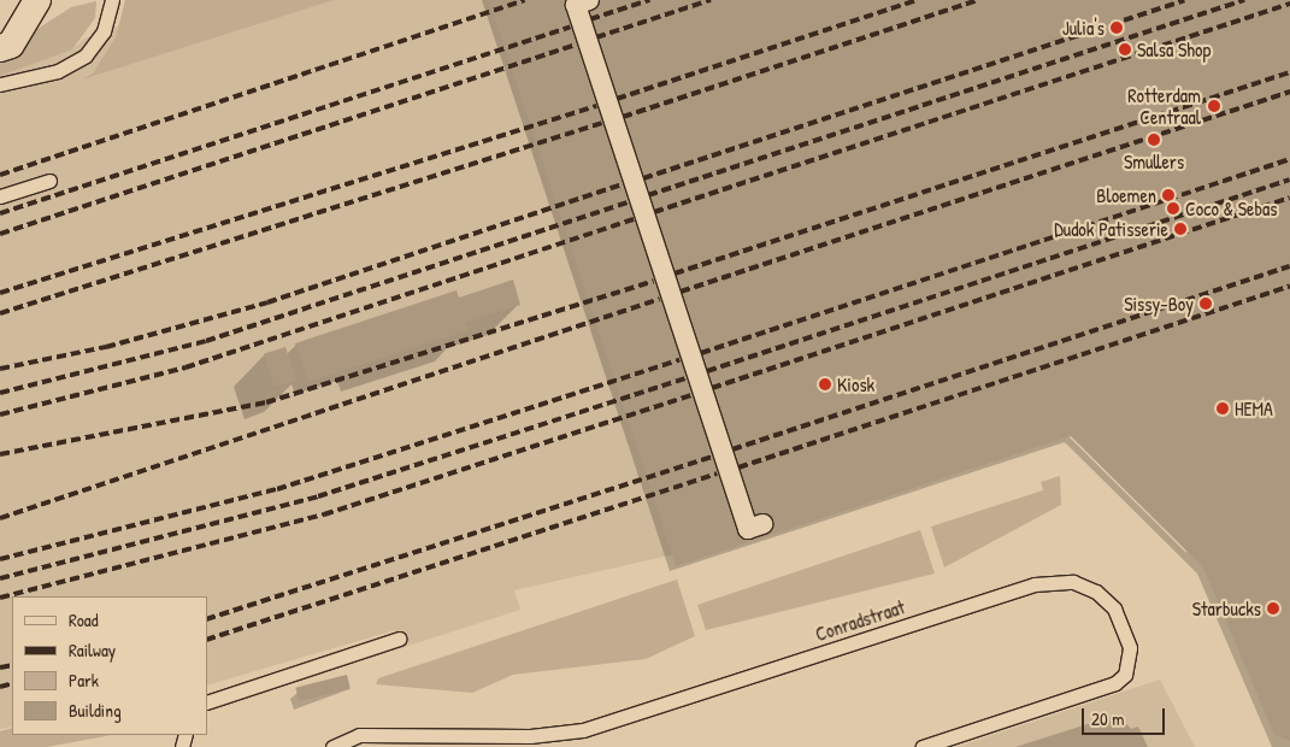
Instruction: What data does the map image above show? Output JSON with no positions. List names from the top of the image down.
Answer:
{
  "streets": {
    "lane": ["Conradstraat"]
  },
  "places": [
    "Julia's",
    "Salsa Shop",
    "Rotterdam Centraal",
    "Smullers",
    "Bloemen",
    "Coco & Sebas",
    "Dudok Patisserie",
    "Sissy-Boy",
    "Kiosk",
    "HEMA",
    "Starbucks"
  ],
  "legend": [
    "Road",
    "Railway",
    "Park",
    "Building"
  ],
  "scale_bar": "20 m"
}
